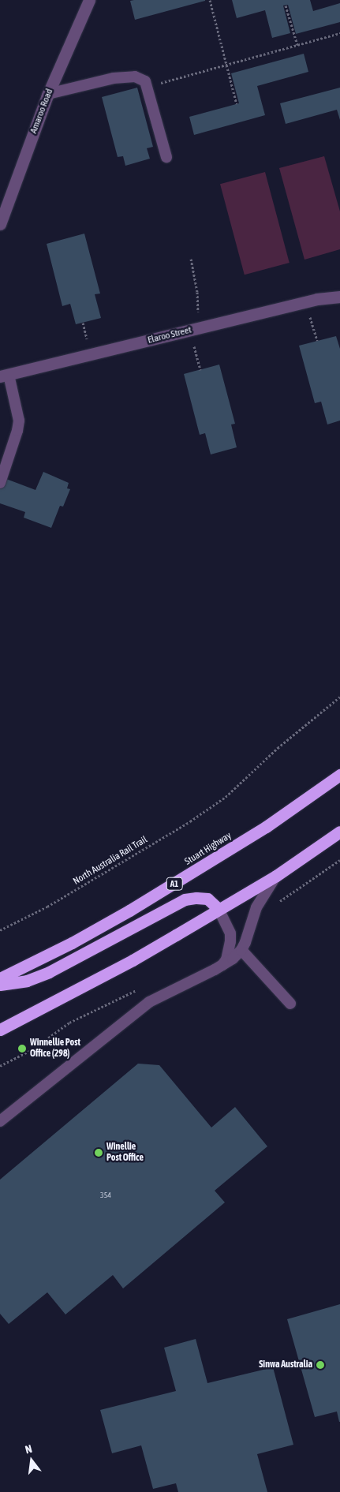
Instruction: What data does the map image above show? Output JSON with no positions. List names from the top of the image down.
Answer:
{
  "streets": {
    "highway": ["Stuart Highway", "A1"],
    "street": ["Amaroo Road", "Elaroo Street"],
    "path": ["North Australia Rail Trail"]
  },
  "places": ["Winnellie Post Office (298)", "Winellie Post Office", "Sinwa Australia"],
  "house_numbers": ["354"],
  "north": "top"
}
